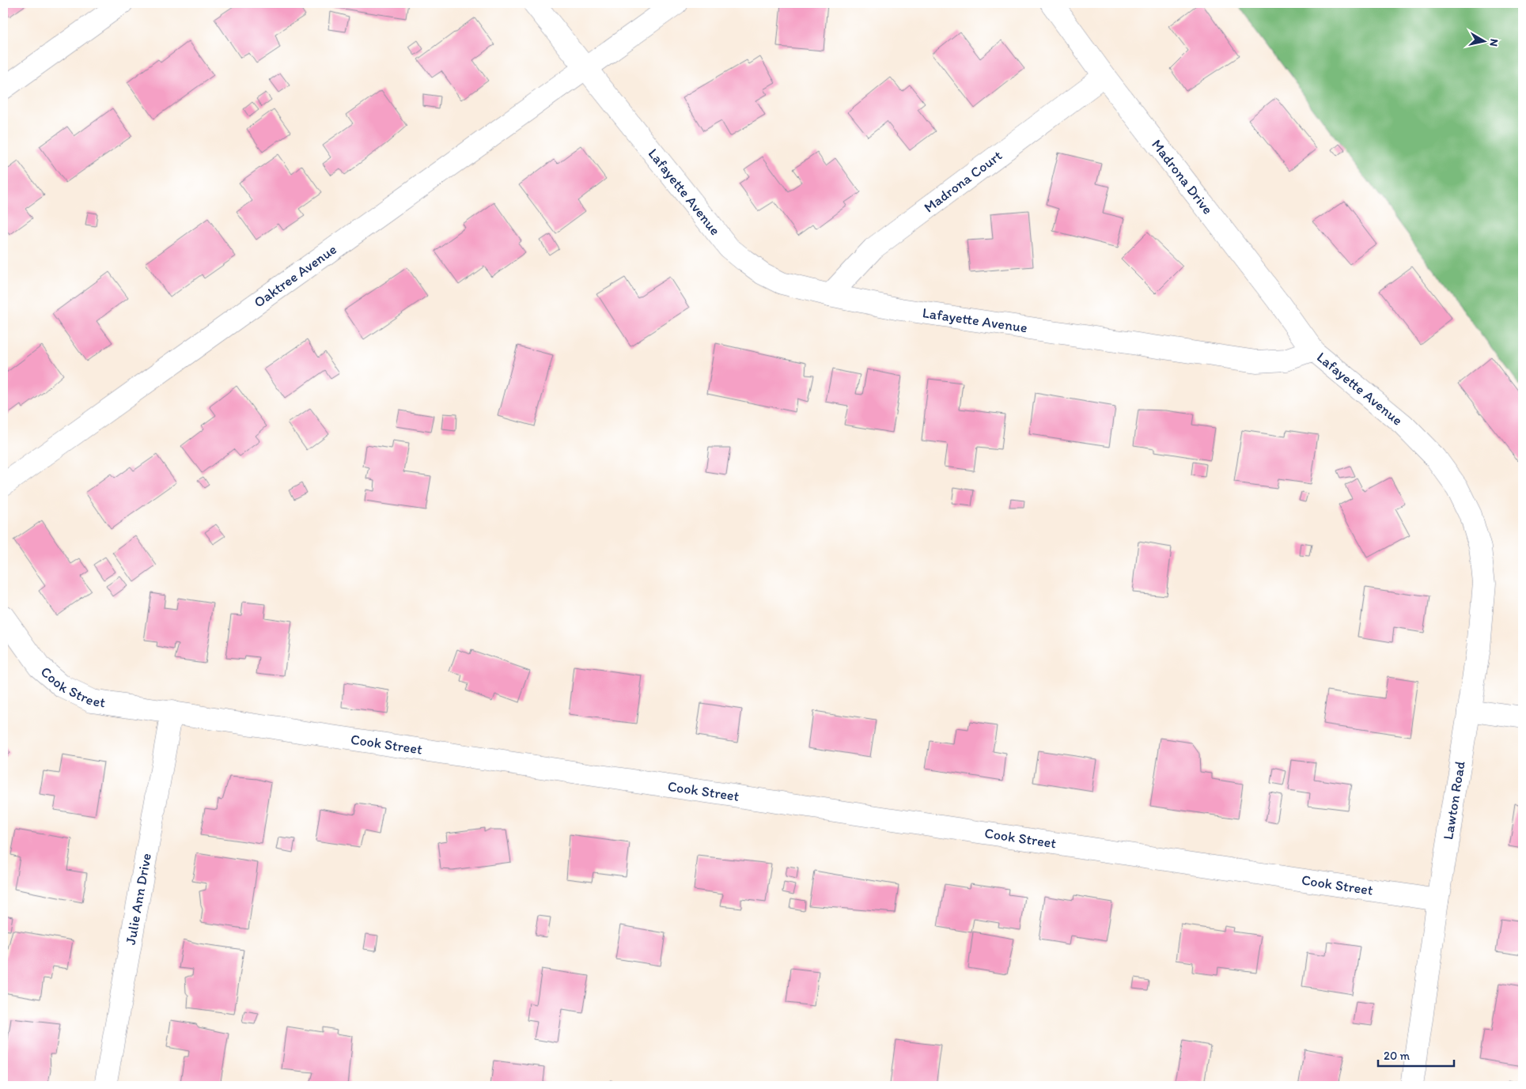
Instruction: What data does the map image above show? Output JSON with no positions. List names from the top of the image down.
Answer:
{
  "streets": {
    "street": [
      "Madrona Drive",
      "Madrona Court",
      "Lafayette Avenue",
      "Oaktree Avenue",
      "Cook Street",
      "Lawton Road",
      "Julie Ann Drive"
    ]
  },
  "crossings": [
    ["Madrona Drive", "Madrona Court"],
    ["Madrona Drive", "Lafayette Avenue"],
    ["Madrona Court", "Lafayette Avenue"],
    ["Lafayette Avenue", "Oaktree Avenue"],
    ["Lafayette Avenue", "Lawton Road"],
    ["Cook Street", "Lawton Road"],
    ["Cook Street", "Julie Ann Drive"]
  ],
  "scale_bar": "20 m",
  "north": "right"
}
